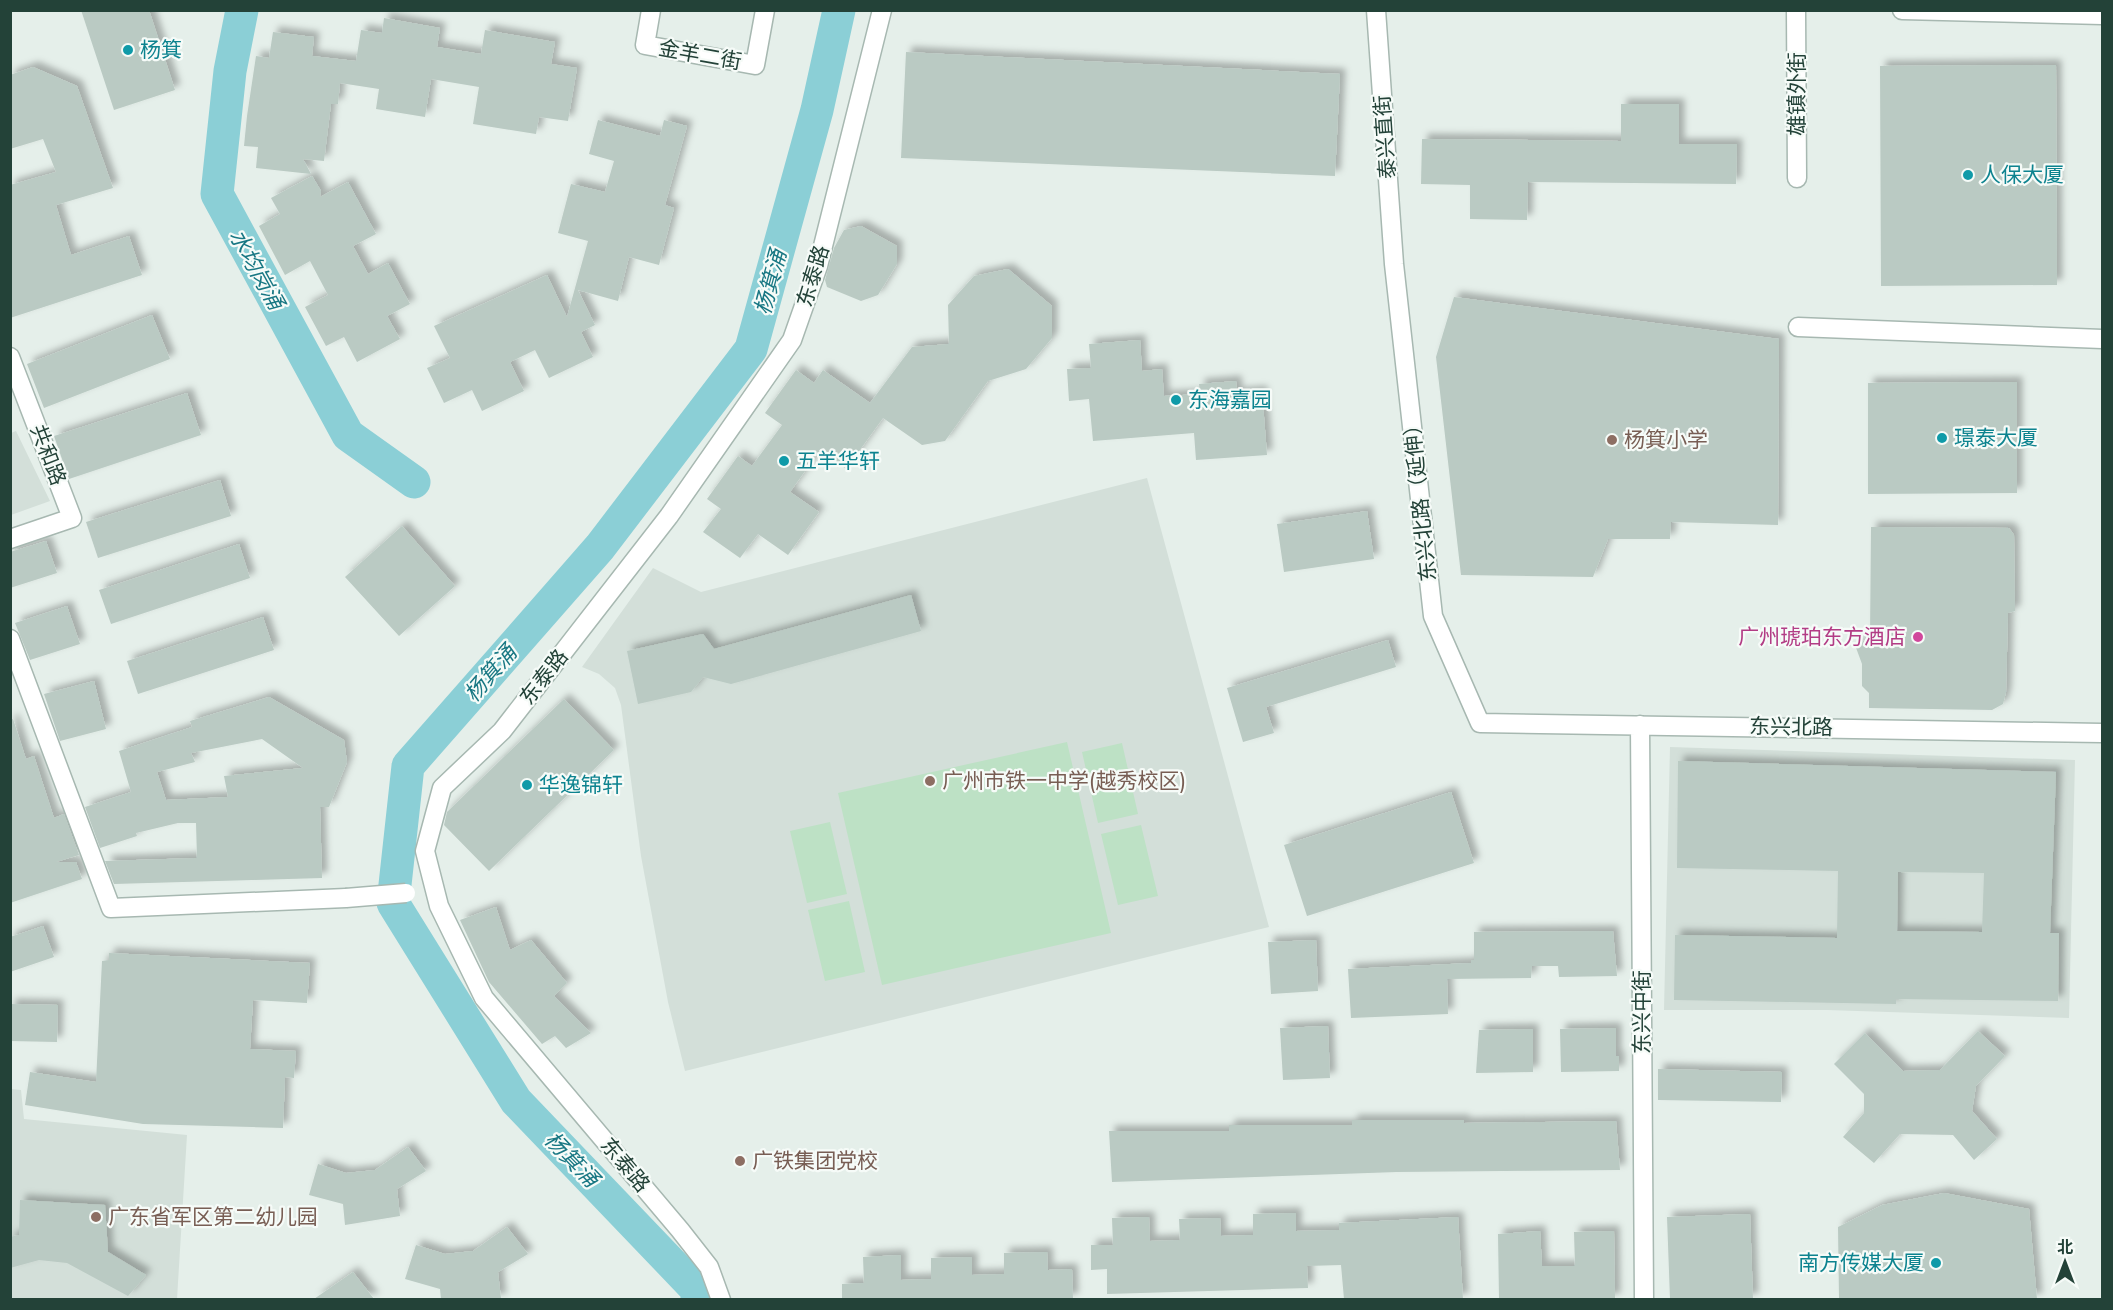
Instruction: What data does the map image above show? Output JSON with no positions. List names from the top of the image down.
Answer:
{
  "streets": {
    "street": [
      "金羊二街",
      "雄镇外街",
      "泰兴直街",
      "东泰路",
      "共和路",
      "东兴北路（延伸）",
      "东兴北路",
      "东兴中街"
    ]
  },
  "crossings": [
    ["泰兴直街", "东兴北路（延伸）"],
    ["东兴北路（延伸）", "东兴北路"],
    ["东兴北路", "东兴中街"]
  ],
  "water": ["水均岗涌", "杨箕涌"],
  "places": [
    "杨箕",
    "人保大厦",
    "东海嘉园",
    "璟泰大厦",
    "杨箕小学",
    "五羊华轩",
    "广州琥珀东方酒店",
    "广州市铁一中学(越秀校区)",
    "华逸锦轩",
    "广铁集团党校",
    "广东省军区第二幼儿园",
    "南方传媒大厦"
  ],
  "north": "top"
}
